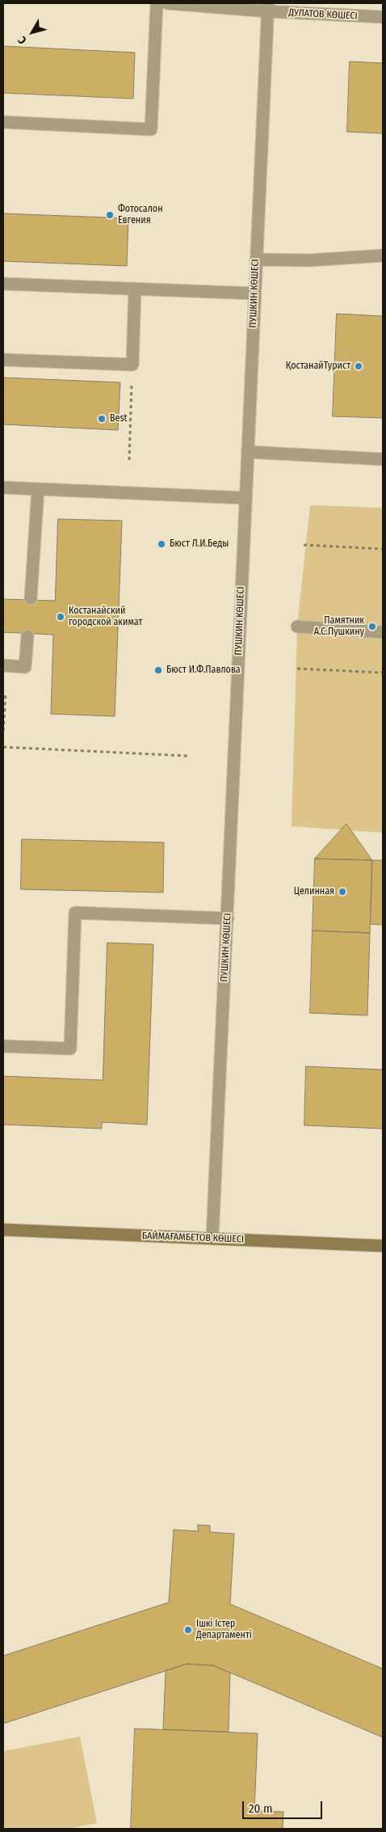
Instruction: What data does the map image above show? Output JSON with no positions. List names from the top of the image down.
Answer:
{
  "streets": {
    "main road": ["БАЙМАҒАМБЕТОВ КӨШЕСІ"],
    "street": ["ДУЛАТОВ КӨШЕСІ", "ПУШКИН КӨШЕСІ"]
  },
  "crossings": [
    ["ДУЛАТОВ КӨШЕСІ", "ПУШКИН КӨШЕСІ"],
    ["ПУШКИН КӨШЕСІ", "БАЙМАҒАМБЕТОВ КӨШЕСІ"]
  ],
  "places": [
    "Фотосалон Евгения",
    "ҚостанайТурист",
    "Best",
    "Бюст Л.И.Беды",
    "Костанайский городской акимат",
    "Памятник А.С.Пушкину",
    "Бюст И.Ф.Павлова",
    "Целинная",
    "Ішкі Істер Департаменті"
  ],
  "scale_bar": "20 m",
  "north": "bottom left"
}
